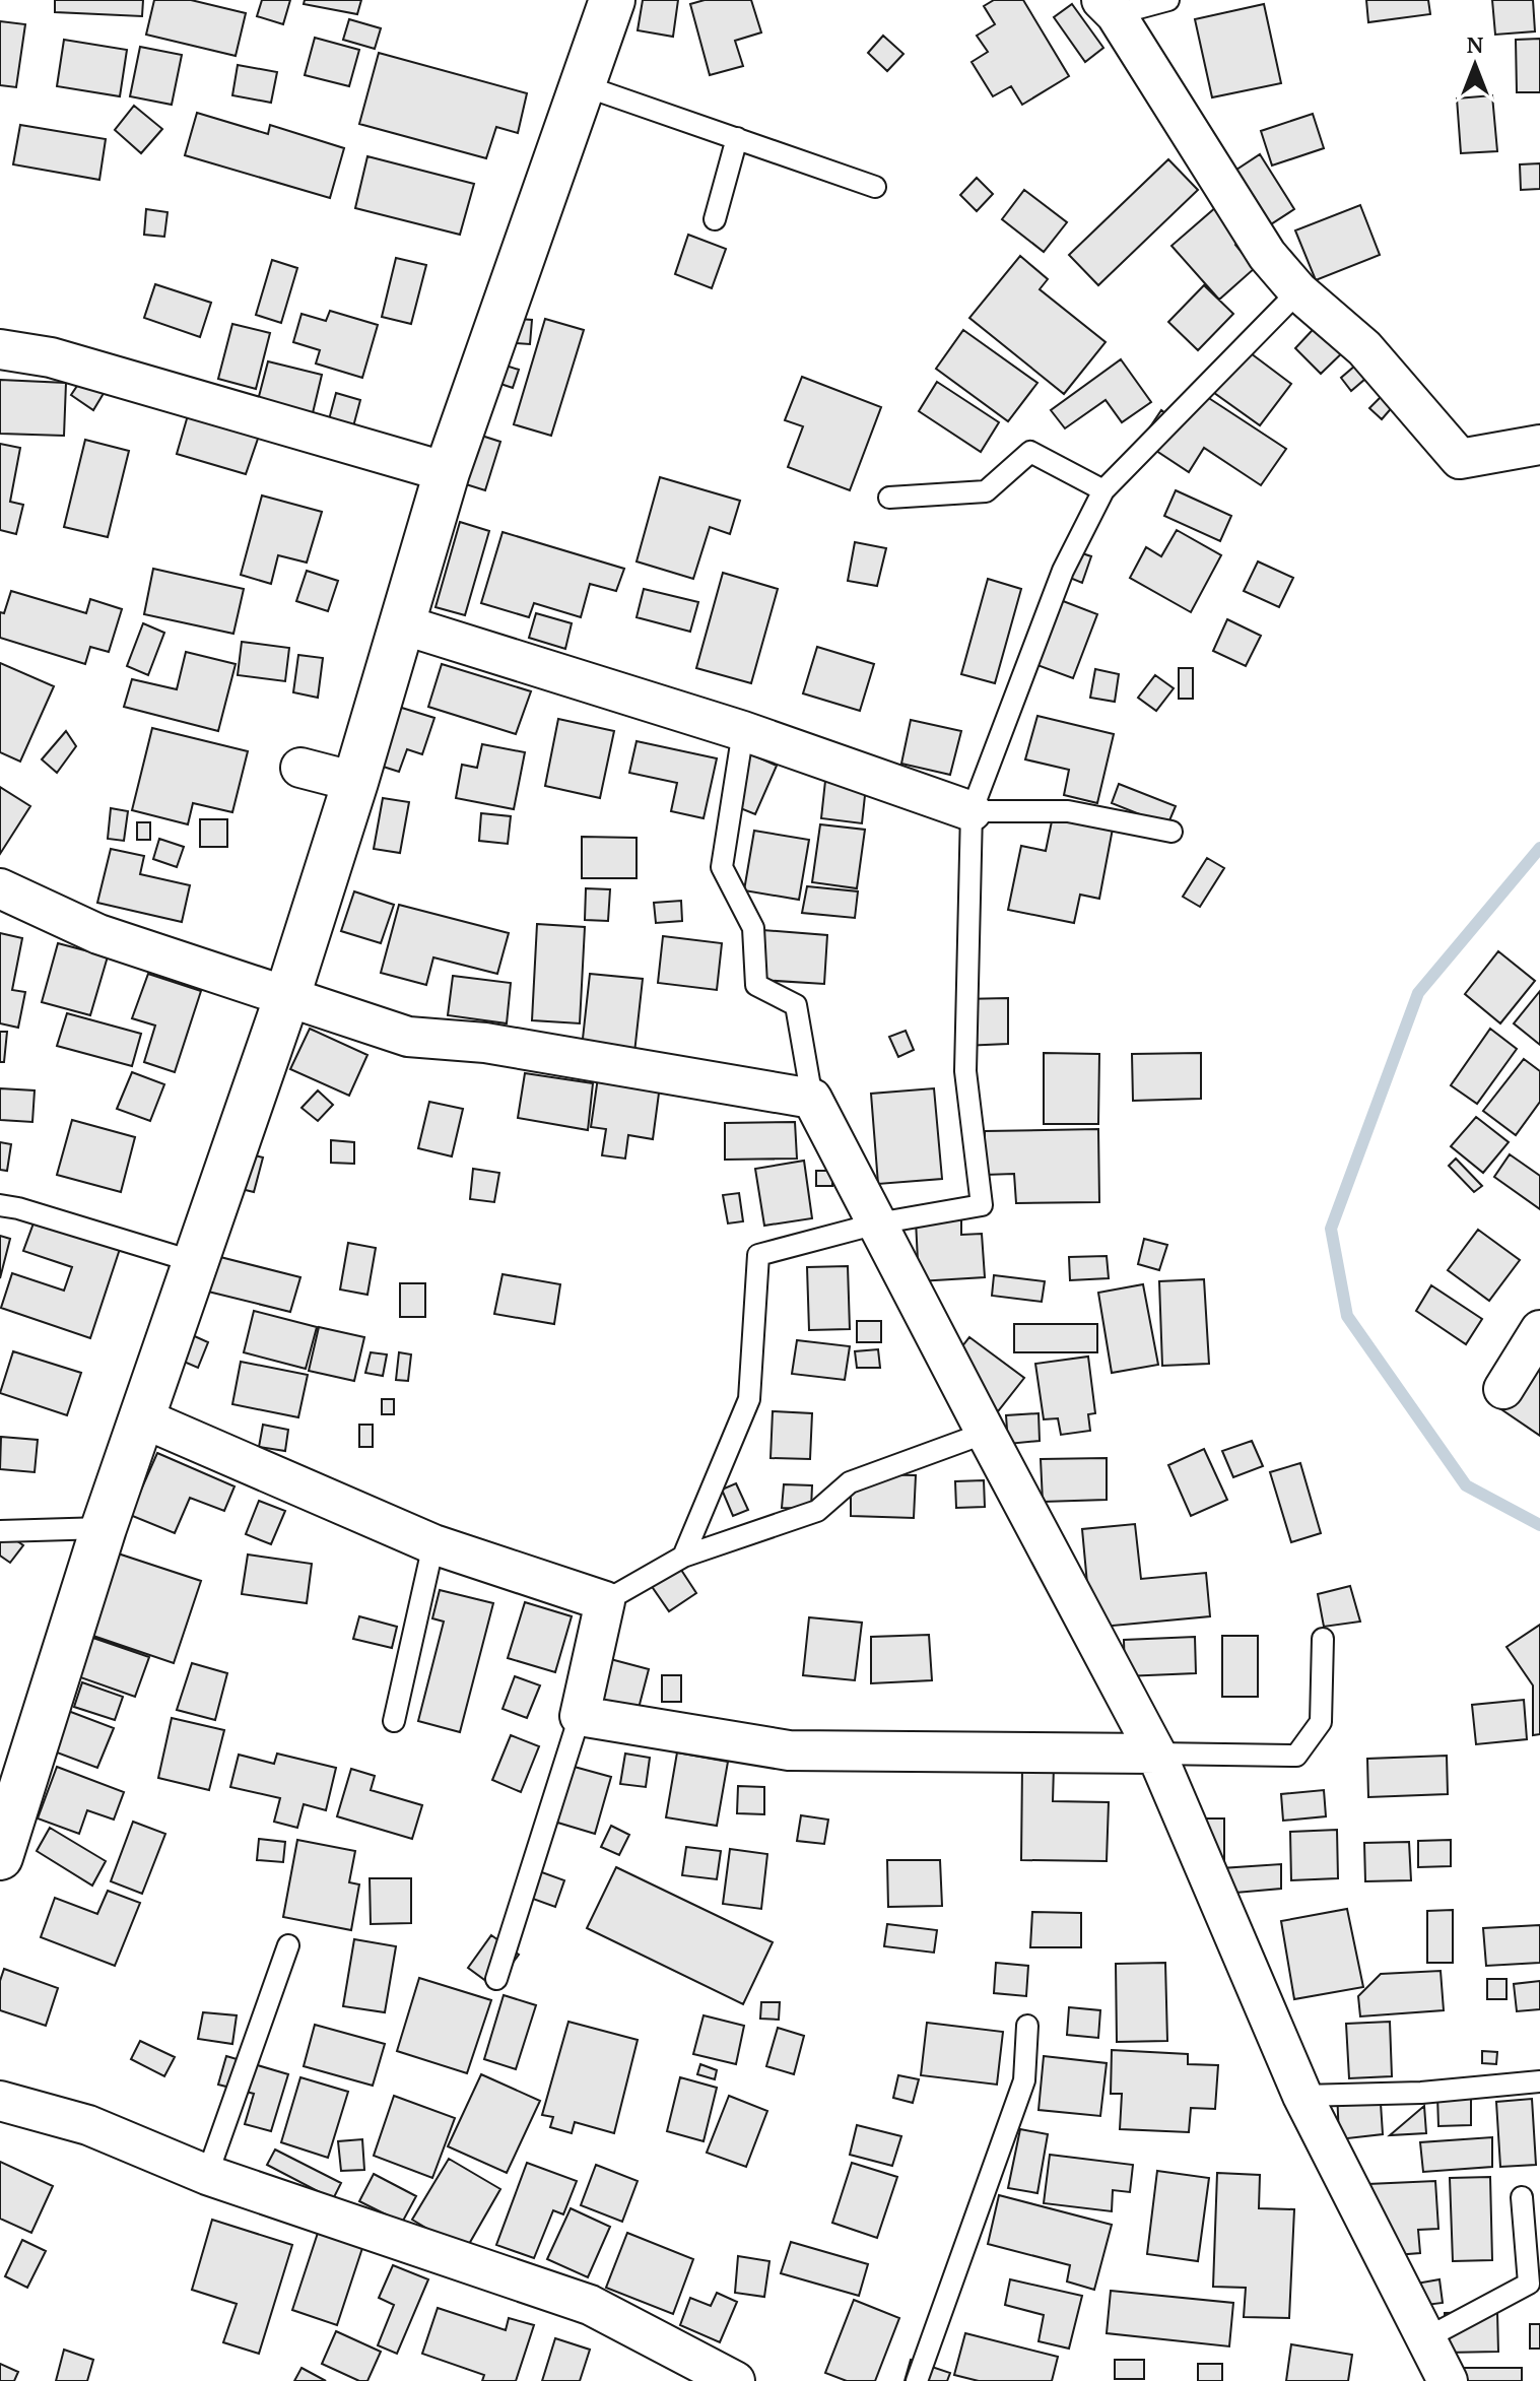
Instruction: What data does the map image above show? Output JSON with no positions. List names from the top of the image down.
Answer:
{
  "north": "top"
}
